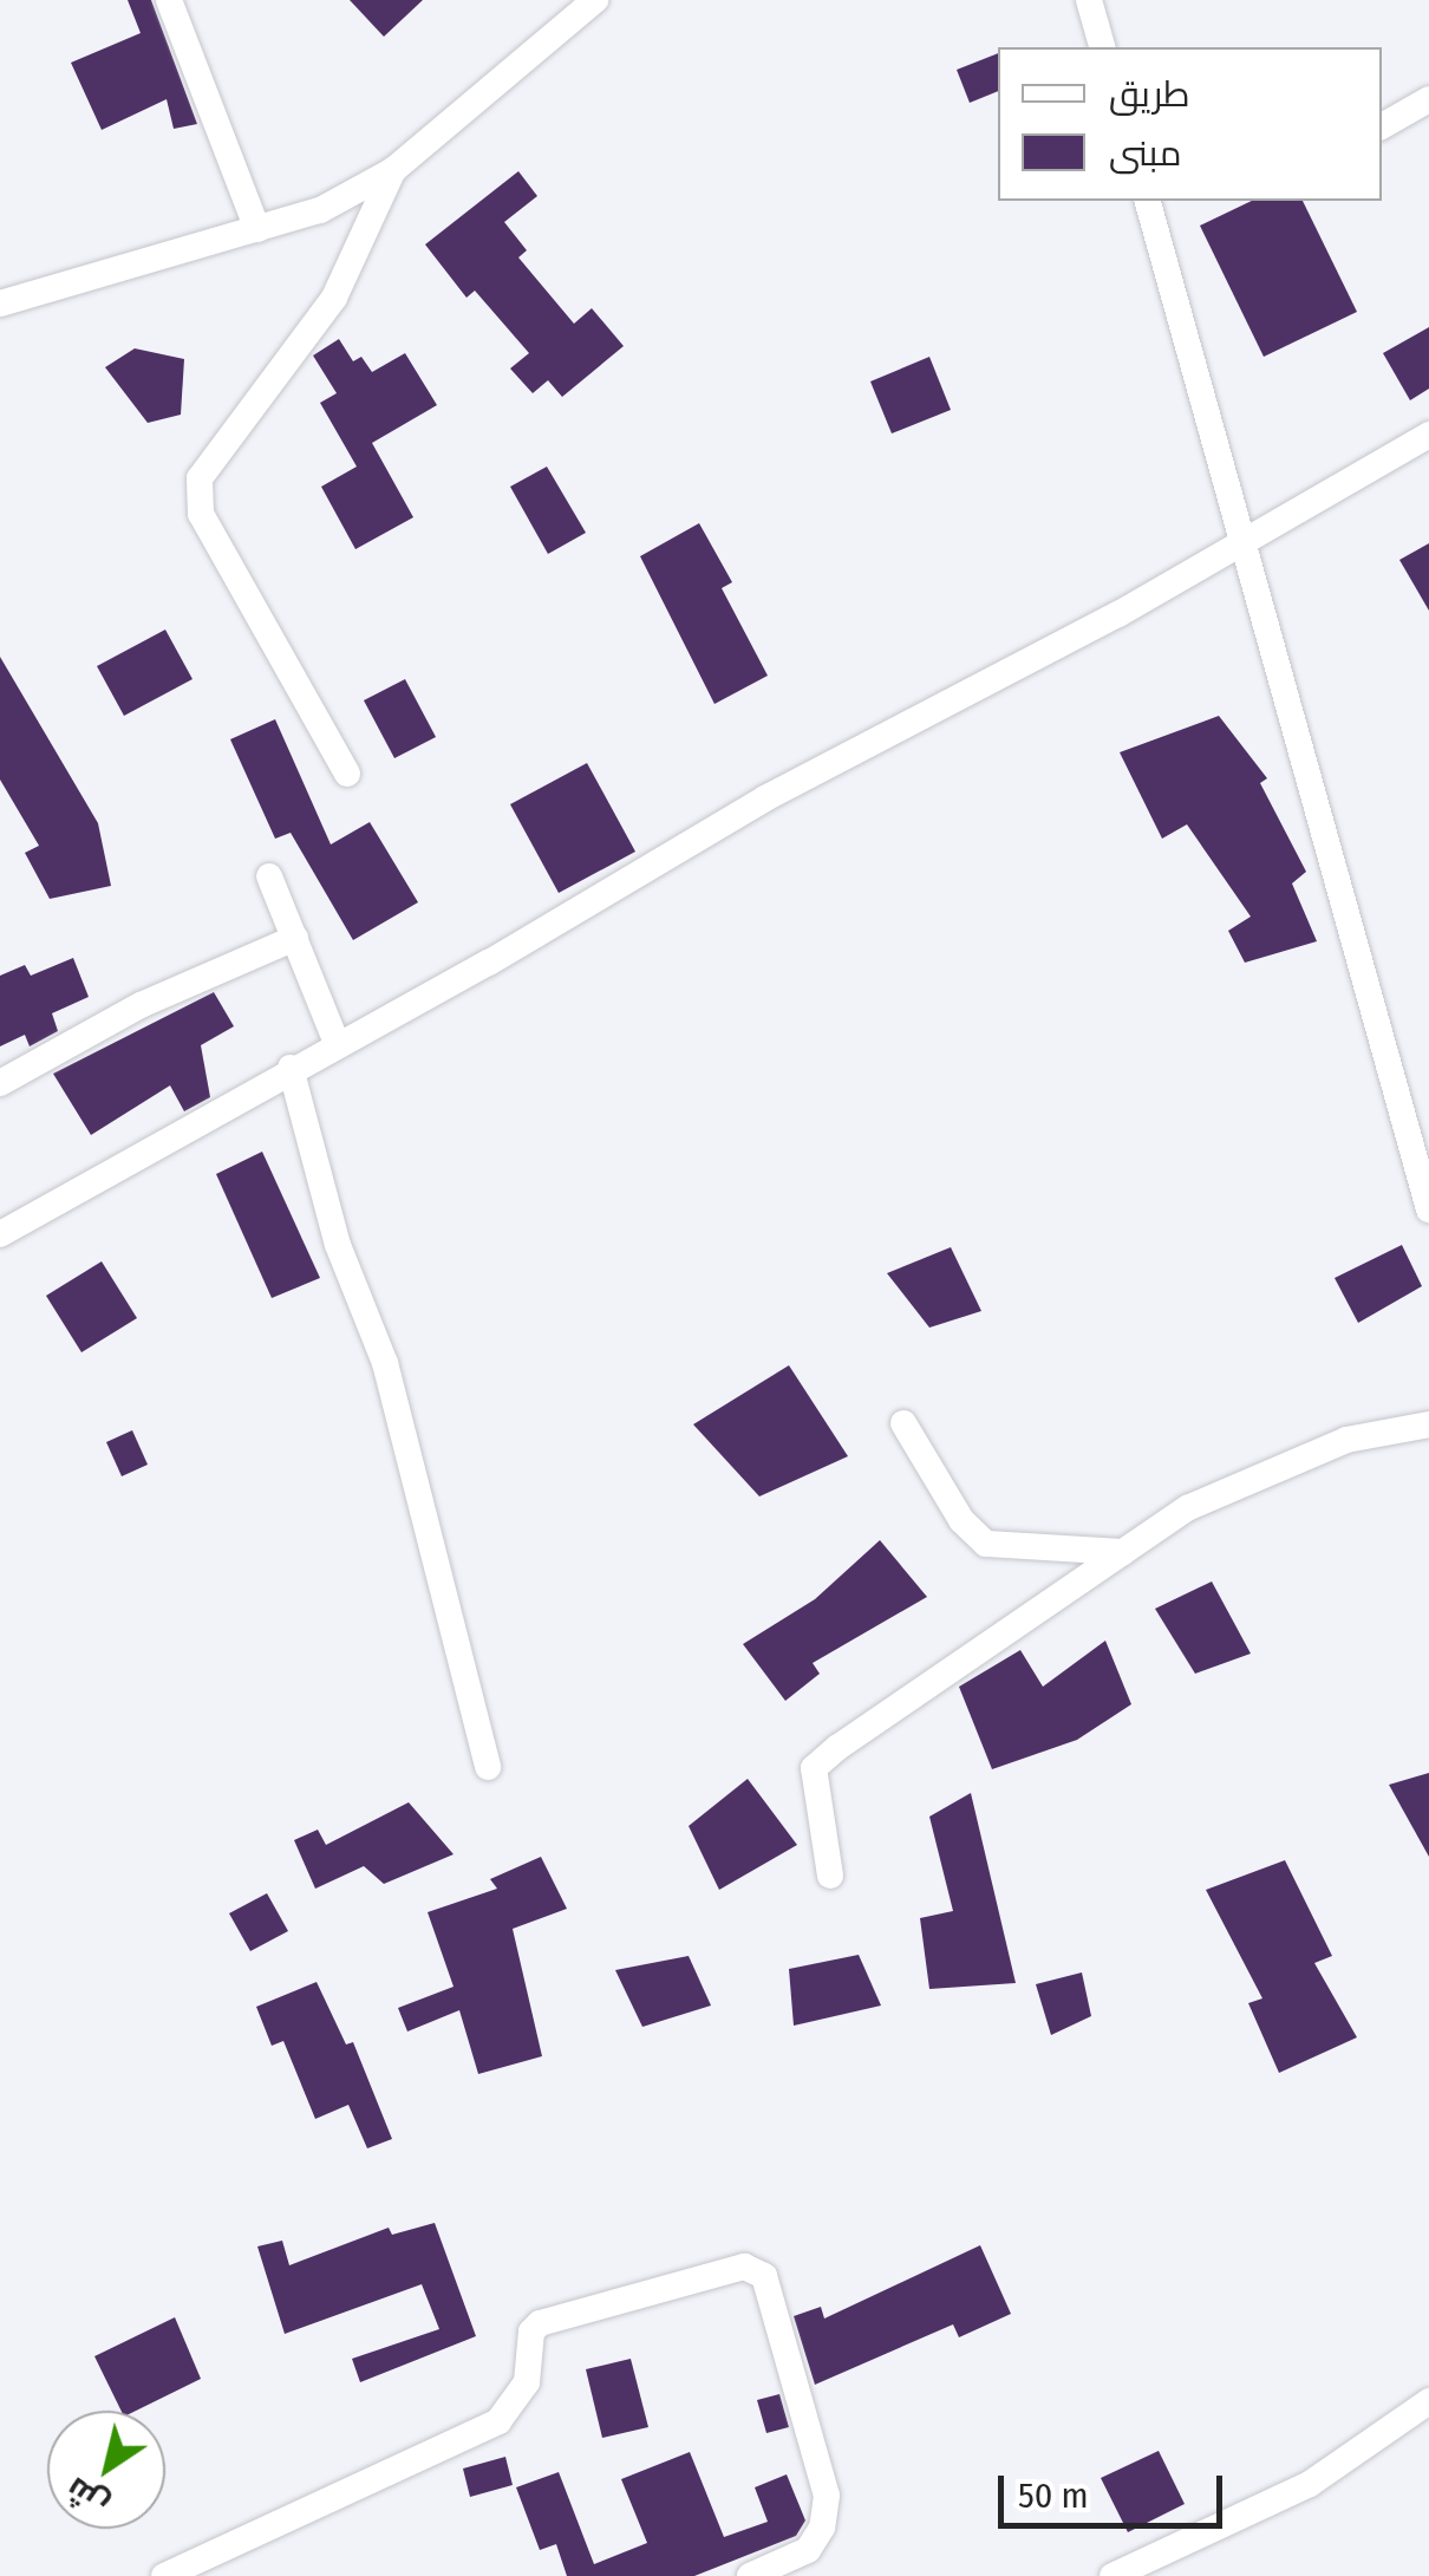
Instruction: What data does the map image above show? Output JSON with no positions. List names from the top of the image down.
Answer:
{
  "legend": ["طريق", "مبنى"],
  "scale_bar": "50 m",
  "north": "bottom left"
}
